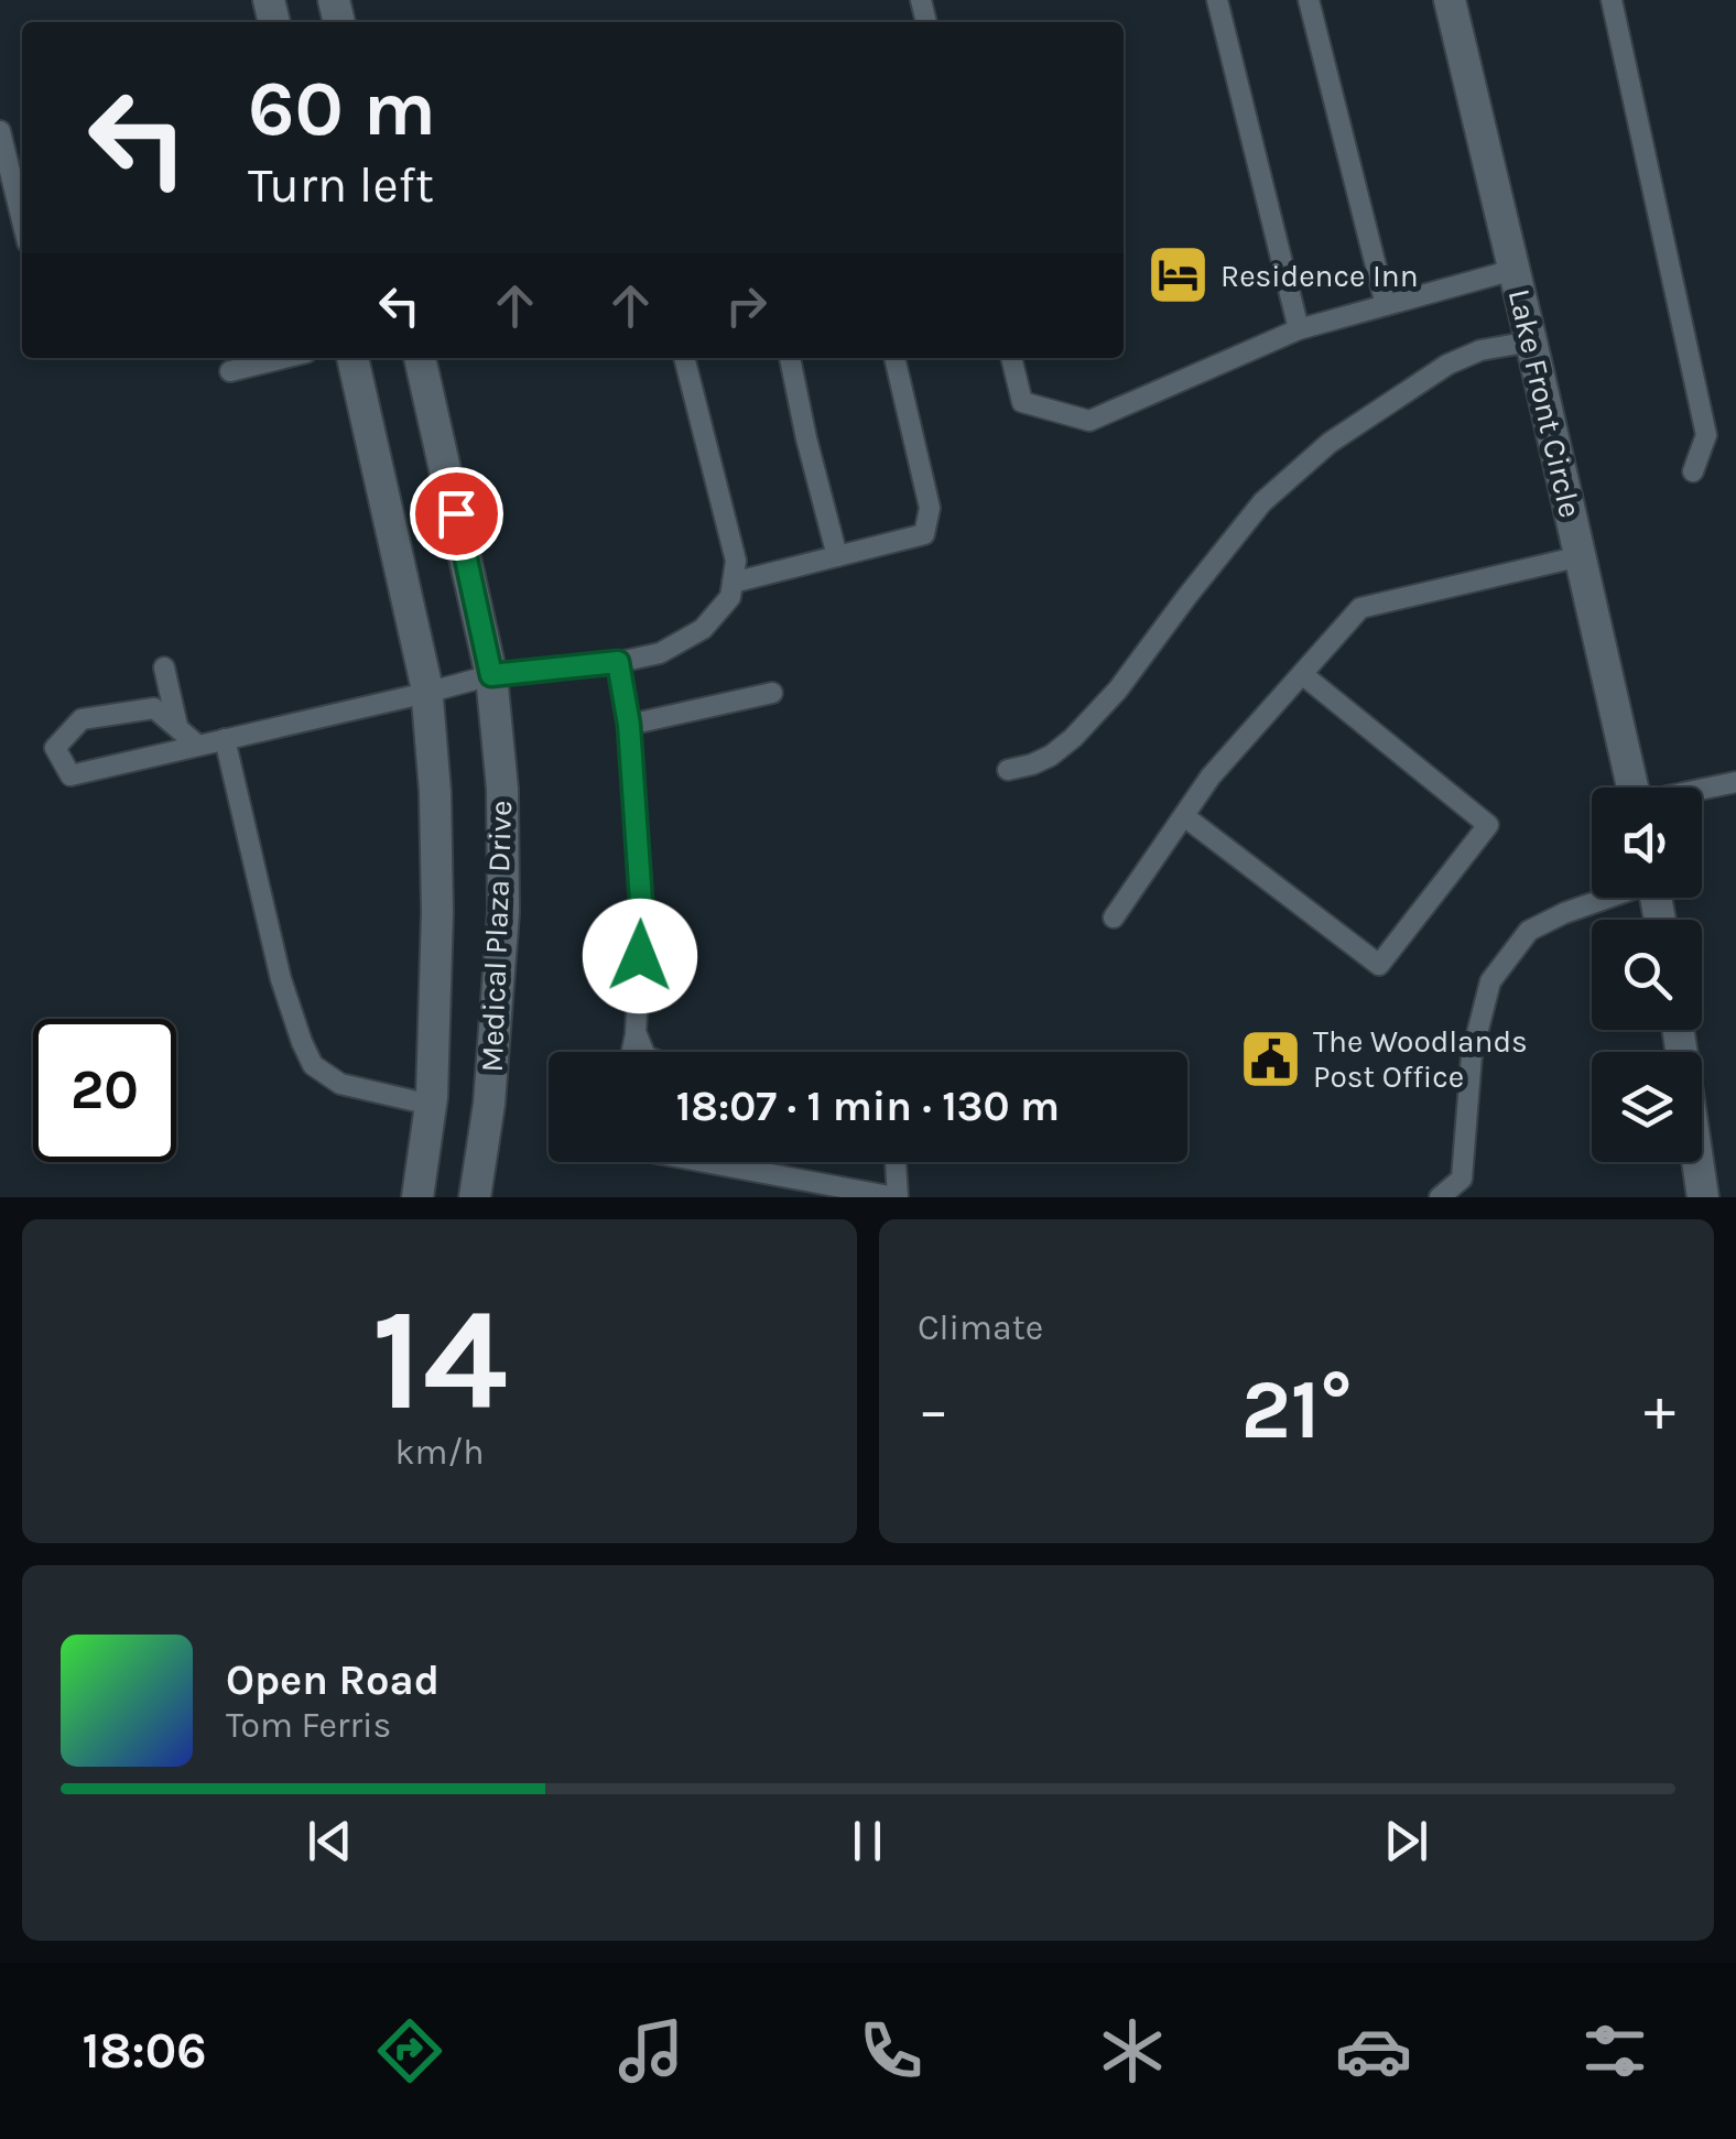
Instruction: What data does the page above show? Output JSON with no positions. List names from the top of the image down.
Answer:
{
  "streets": {
    "street": ["Lake Front Circle", "Medical Plaza Drive"]
  },
  "places": {
    "hotel": ["Residence Inn"],
    "public building": ["The Woodlands Post Office"]
  },
  "page": {
    "turn": ["60 m", "Turn left"],
    "limit": "20",
    "trip": "18:07 · 1 min · 130 m",
    "tile": [
      ["14", "km/h"],
      "Climate"
    ],
    "heat": ["−", "21°", "+"],
    "song": ["Open Road", "Tom Ferris"],
    "tabs": "18:06"
  }
}
